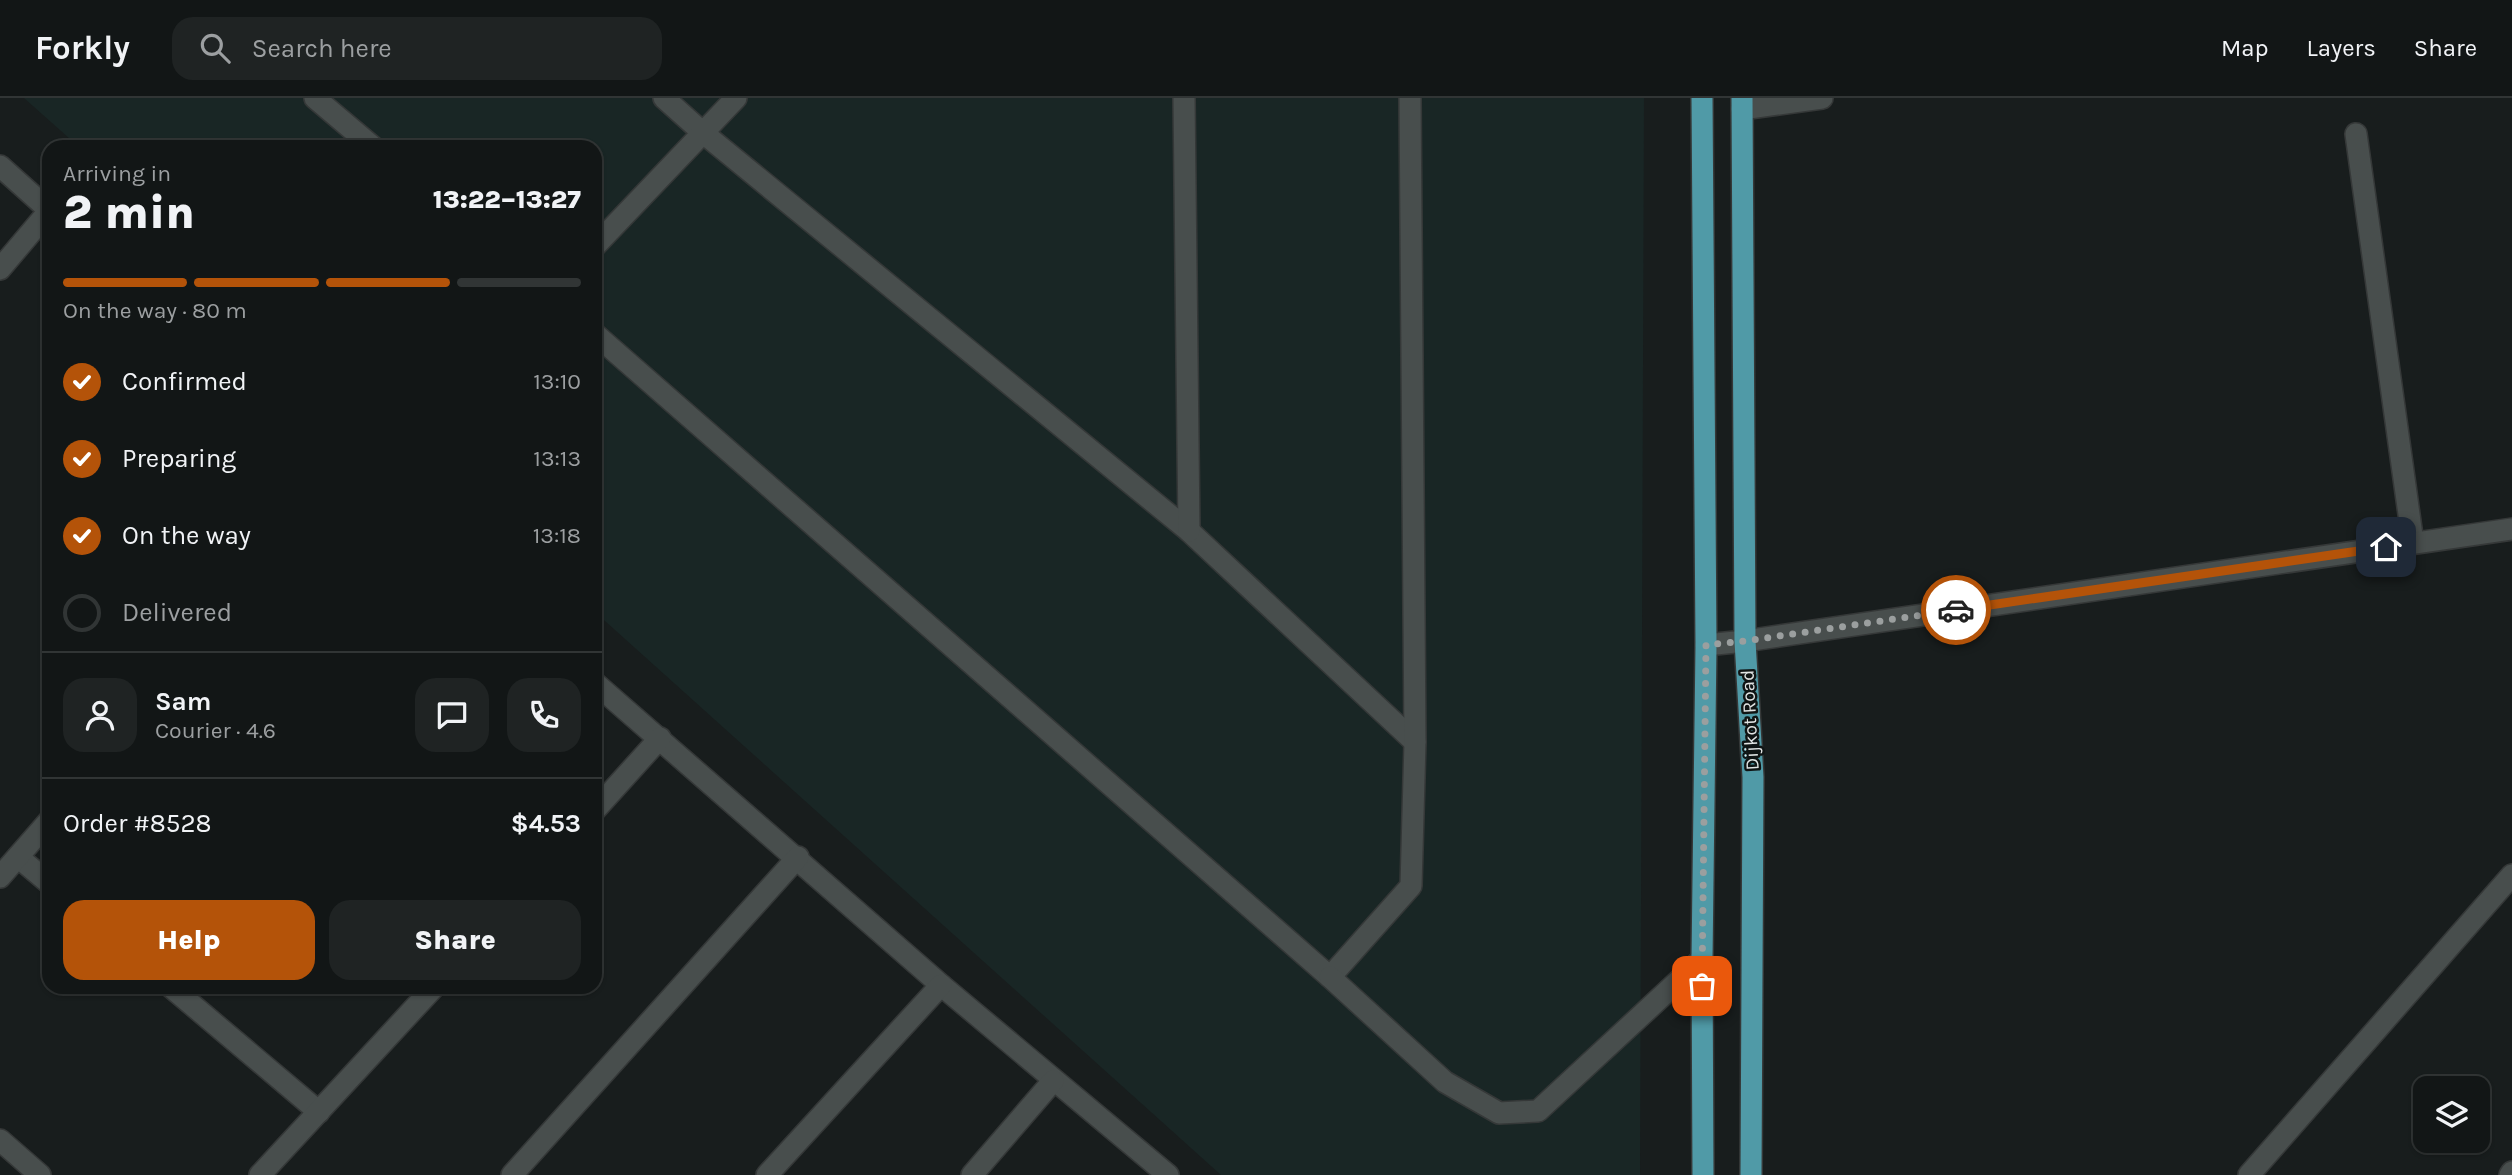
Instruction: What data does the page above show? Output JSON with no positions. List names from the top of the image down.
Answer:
{
  "streets": {
    "main road": ["Dijkot Road"]
  },
  "page": {
    "header": "Forkly",
    "search": "Search here",
    "nav": ["Map", "Layers", "Share"],
    "heading": ["2 min", "Arriving in", "13:22–13:27"],
    "panel": [
      "Sam",
      "Courier · 4.6",
      "Order #8528",
      "$4.53"
    ],
    "bar": "On the way · 80 m",
    "list": [
      ["Confirmed", "13:10"],
      ["Preparing", "13:13"],
      ["On the way", "13:18"],
      "Delivered"
    ],
    "buttons": ["Help", "Share"]
  }
}
